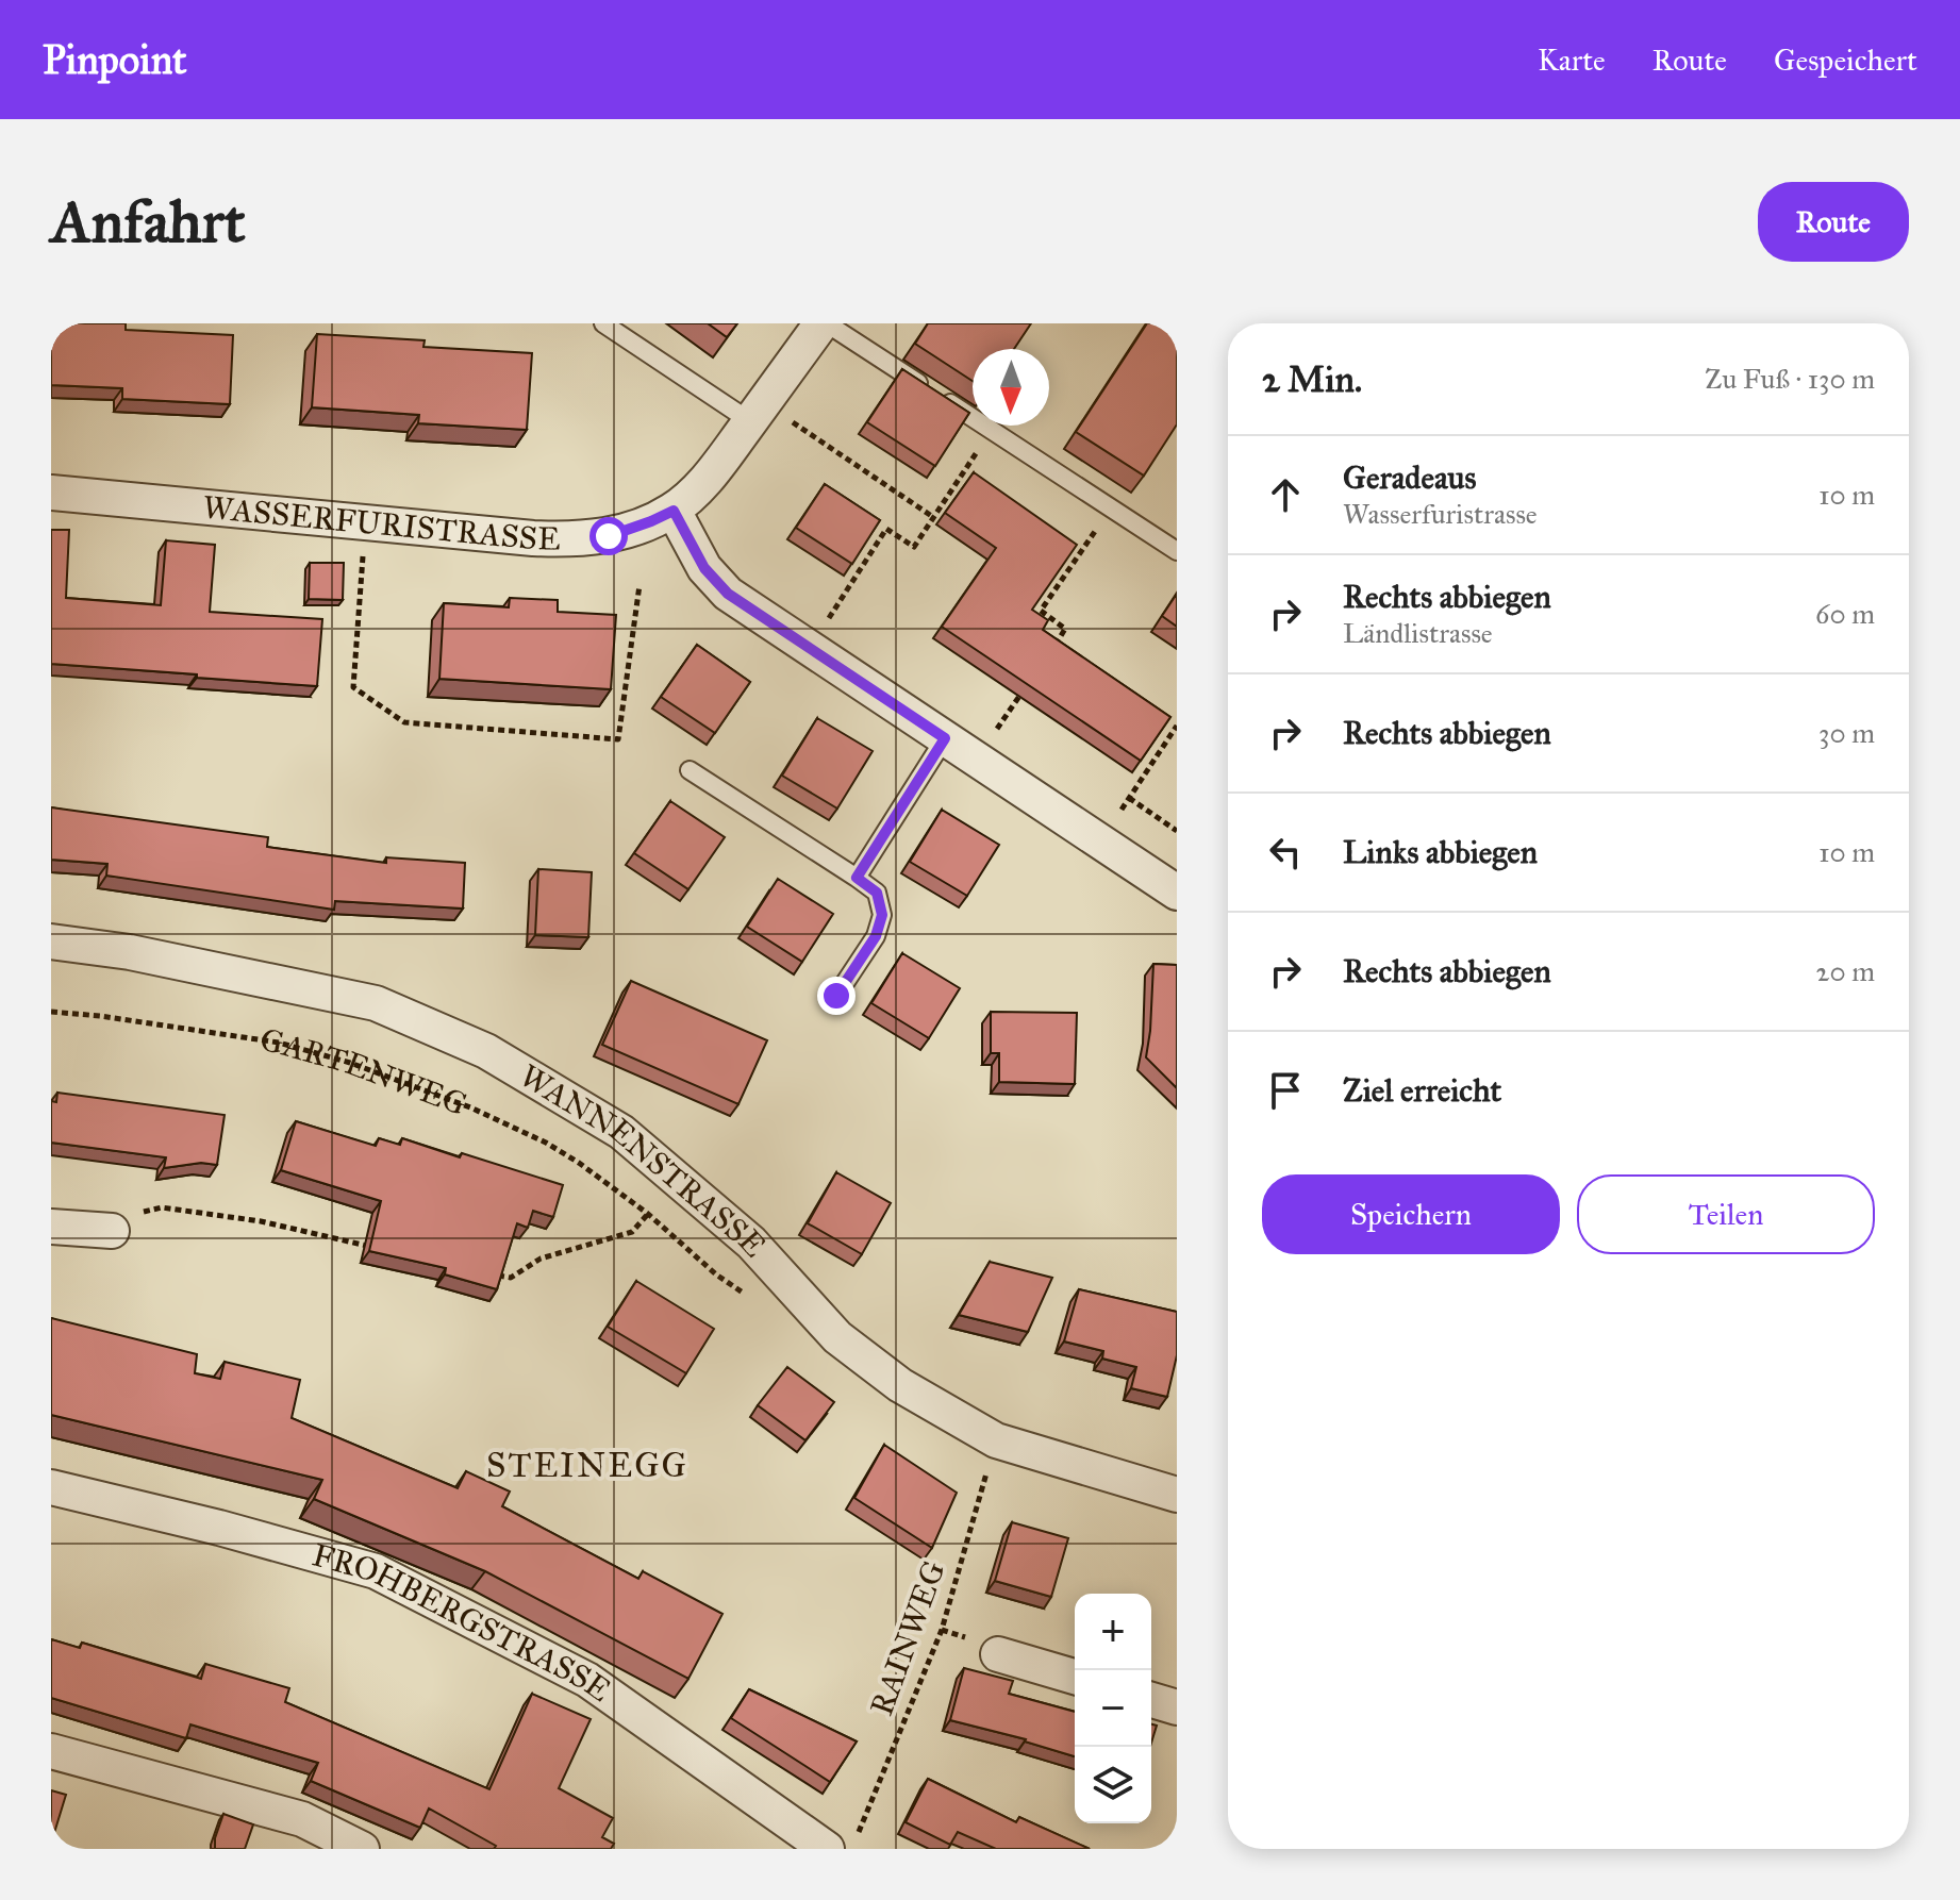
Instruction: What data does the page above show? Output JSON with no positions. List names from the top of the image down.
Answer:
{
  "streets": {
    "street": ["WASSERFURISTRASSE", "WANNENSTRASSE", "FROHBERGSTRASSE"],
    "path": ["GARTENWEG", "RAINWEG"]
  },
  "crossings": [
    ["WANNENSTRASSE", "RAINWEG"],
    ["FROHBERGSTRASSE", "RAINWEG"]
  ],
  "districts": ["STEINEGG"],
  "north": "bottom",
  "page": {
    "header": "Pinpoint",
    "nav": ["Karte", "Route", "Gespeichert"],
    "buttons": [
      "Route",
      ["Speichern", "Teilen"]
    ],
    "title": "Anfahrt",
    "heading": ["2 Min.", "Zu Fuß · 130 m"],
    "list": [
      ["Geradeaus", "Wasserfuristrasse", "10 m"],
      ["Rechts abbiegen", "Ländlistrasse", "60 m"],
      ["Rechts abbiegen", "30 m"],
      ["Links abbiegen", "10 m"],
      ["Rechts abbiegen", "20 m"],
      "Ziel erreicht"
    ],
    "map_buttons": ["+", "−"]
  }
}
